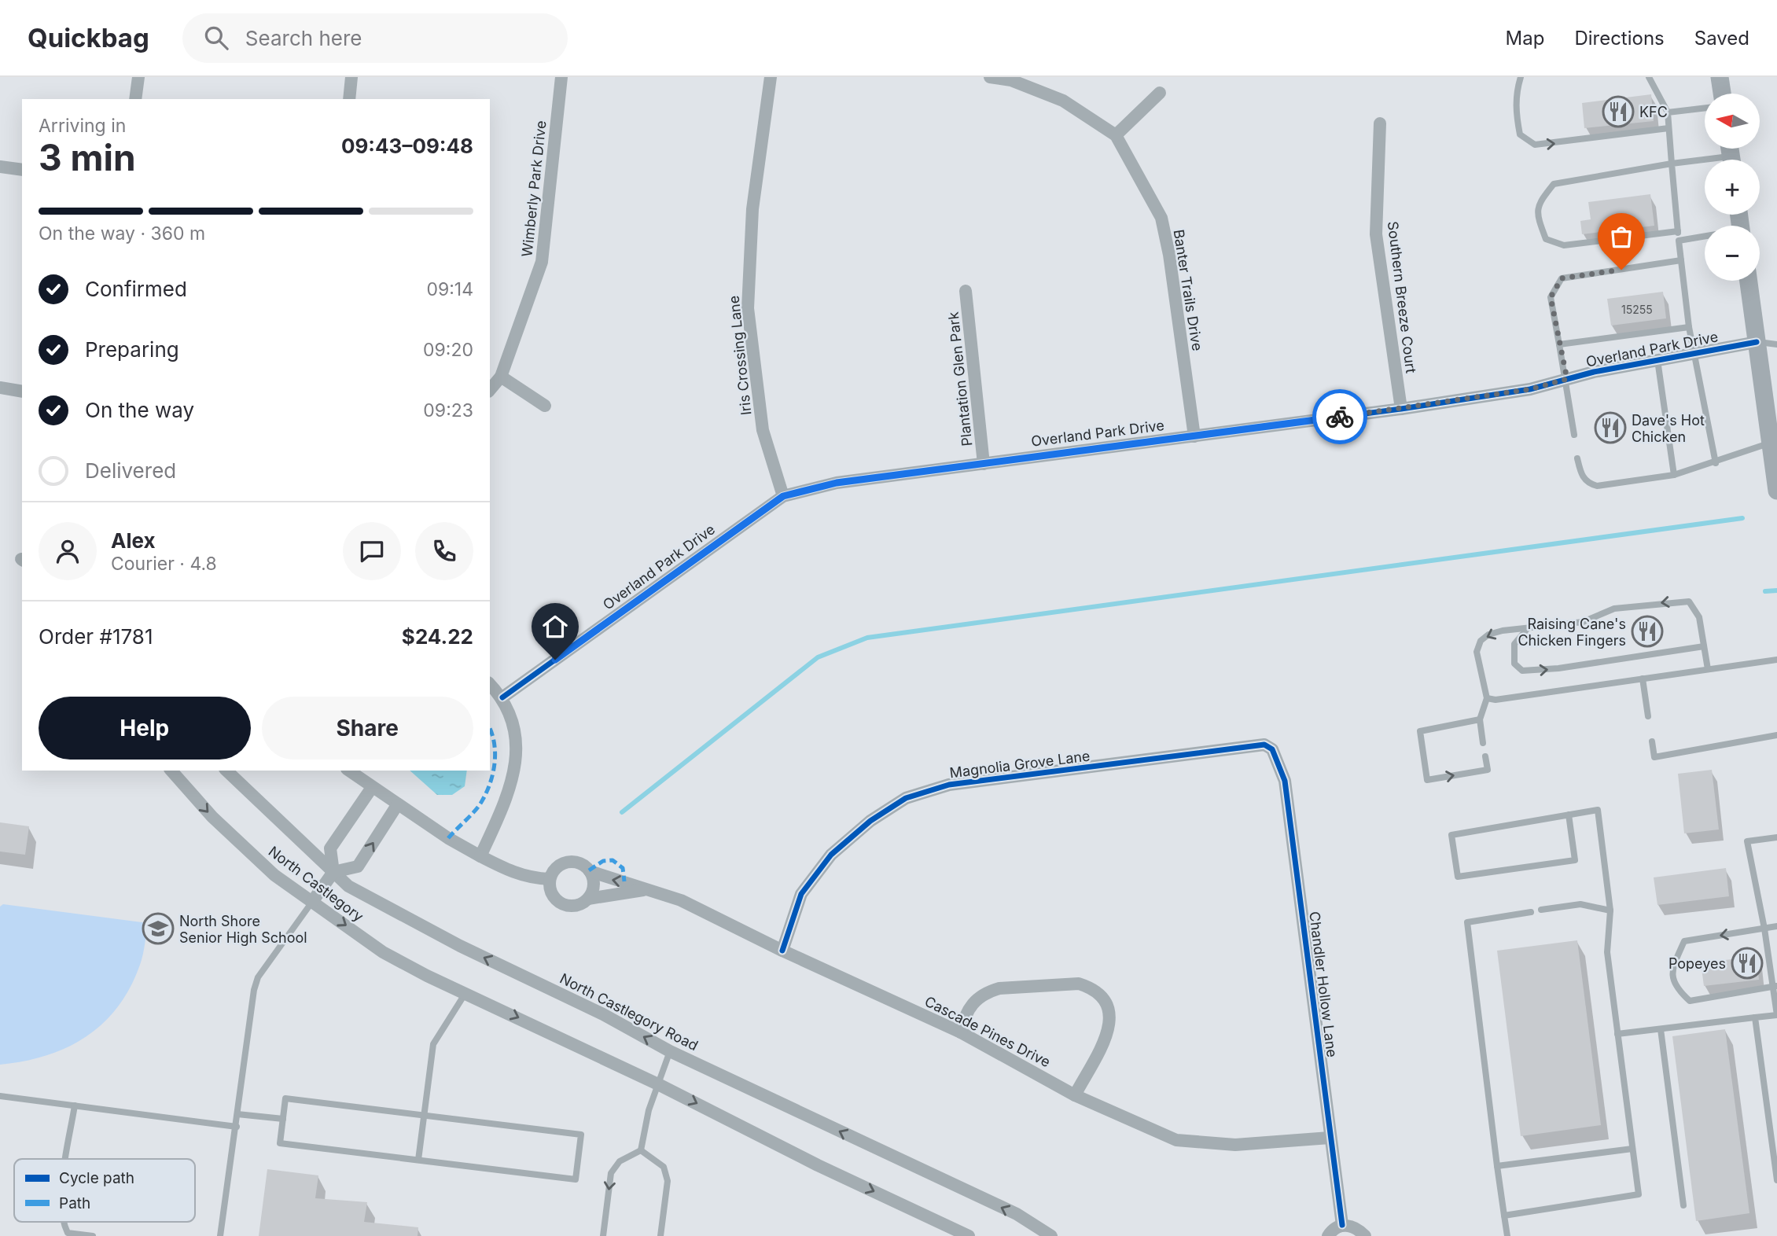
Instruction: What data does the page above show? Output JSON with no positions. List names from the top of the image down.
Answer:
{
  "streets": {
    "street": [
      "Wimberly Park Drive",
      "Banter Trails Drive",
      "Southern Breeze Court",
      "Overland Park Drive",
      "Iris Crossing Lane",
      "Plantation Glen Park",
      "Magnolia Grove Lane",
      "North Castlegory",
      "Chandler Hollow Lane",
      "North Castlegory Road",
      "Cascade Pines Drive"
    ]
  },
  "crossings": [
    ["Banter Trails Drive", "Overland Park Drive"],
    ["Southern Breeze Court", "Overland Park Drive"],
    ["Overland Park Drive", "Iris Crossing Lane"],
    ["Overland Park Drive", "Plantation Glen Park"],
    ["Magnolia Grove Lane", "Chandler Hollow Lane"],
    ["Magnolia Grove Lane", "Cascade Pines Drive"],
    ["Chandler Hollow Lane", "Cascade Pines Drive"]
  ],
  "one_way": ["North Castlegory"],
  "places": {
    "restaurant": [
      "KFC",
      "Dave's Hot Chicken",
      "Raising Cane's Chicken Fingers",
      "Popeyes"
    ],
    "school or university": ["North Shore Senior High School"]
  },
  "house_numbers": ["15255"],
  "legend": ["Cycle path", "Path"],
  "north": "left",
  "page": {
    "header": "Quickbag",
    "search": "Search here",
    "nav": ["Map", "Directions", "Saved"],
    "map_buttons": ["+", "−"],
    "heading": ["3 min", "Arriving in", "09:43–09:48"],
    "panel": [
      "Alex",
      "Courier · 4.8",
      "Order #1781",
      "$24.22"
    ],
    "bar": "On the way · 360 m",
    "list": [
      ["Confirmed", "09:14"],
      ["Preparing", "09:20"],
      ["On the way", "09:23"],
      "Delivered"
    ],
    "buttons": ["Help", "Share"]
  }
}
